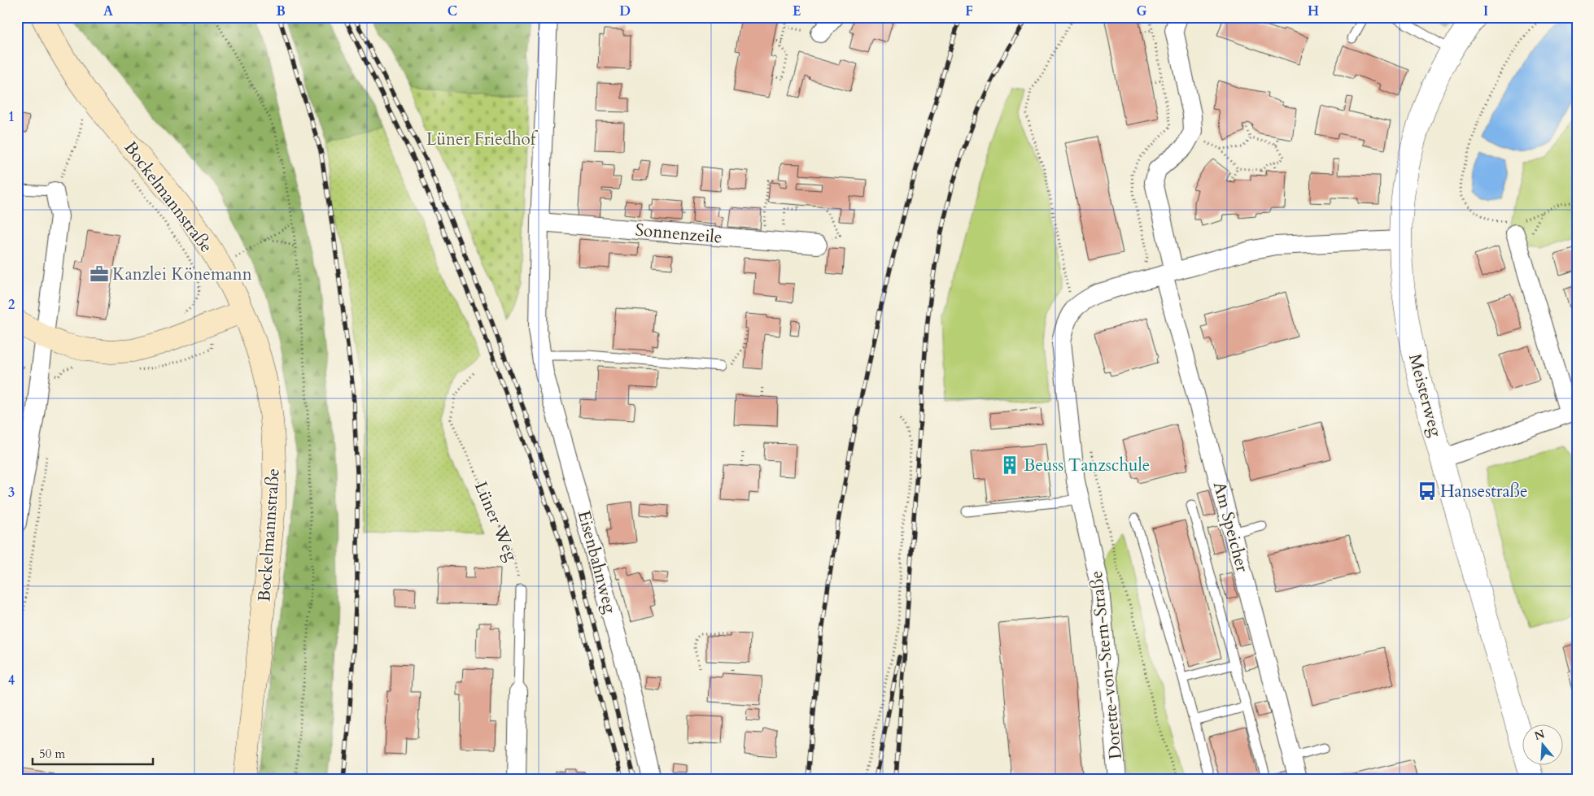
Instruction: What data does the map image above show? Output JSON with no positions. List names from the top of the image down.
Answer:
{
  "streets": {
    "main road": ["Bockelmannstraße"],
    "street": [
      "Sonnenzeile",
      "Meisterweg",
      "Am Speicher",
      "Eisenbahnweg",
      "Dorette-von-Stern-Straße"
    ],
    "path": ["Lüner Weg"]
  },
  "crossings": [
    ["Meisterweg", "Dorette-von-Stern-Straße"],
    ["Am Speicher", "Dorette-von-Stern-Straße"]
  ],
  "parks": ["Lüner Friedhof"],
  "places": {
    "office": ["Kanzlei Könemann"],
    "building": ["Beuss Tanzschule"],
    "bus stop": ["Hansestraße"]
  },
  "scale_bar": "50 m",
  "north": "top",
  "grid": {
    "columns": [
      "A",
      "B",
      "C",
      "D",
      "E",
      "F",
      "G",
      "H",
      "I"
    ],
    "rows": [
      "1",
      "2",
      "3",
      "4"
    ]
  }
}
